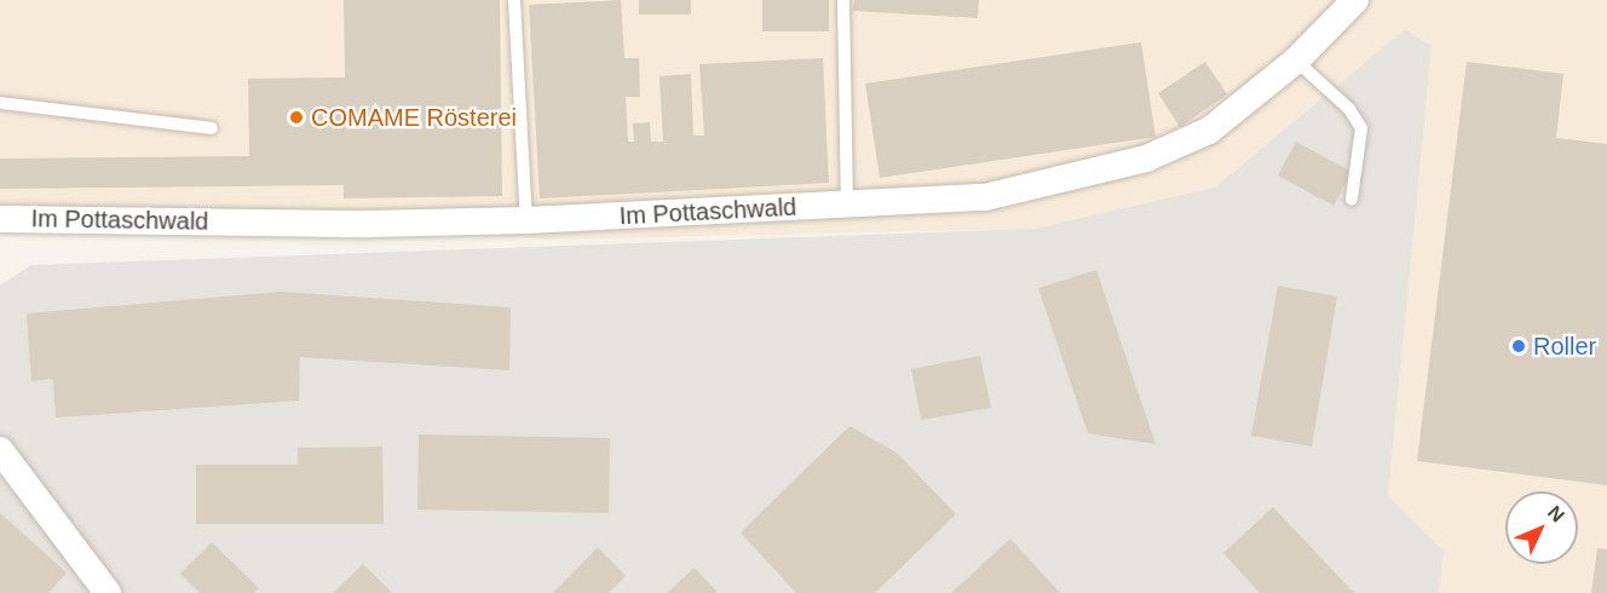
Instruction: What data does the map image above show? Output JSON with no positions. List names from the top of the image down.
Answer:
{
  "streets": {
    "street": ["Im Pottaschwald"]
  },
  "places": ["COMAME Rösterei", "Roller"],
  "north": "top right"
}
